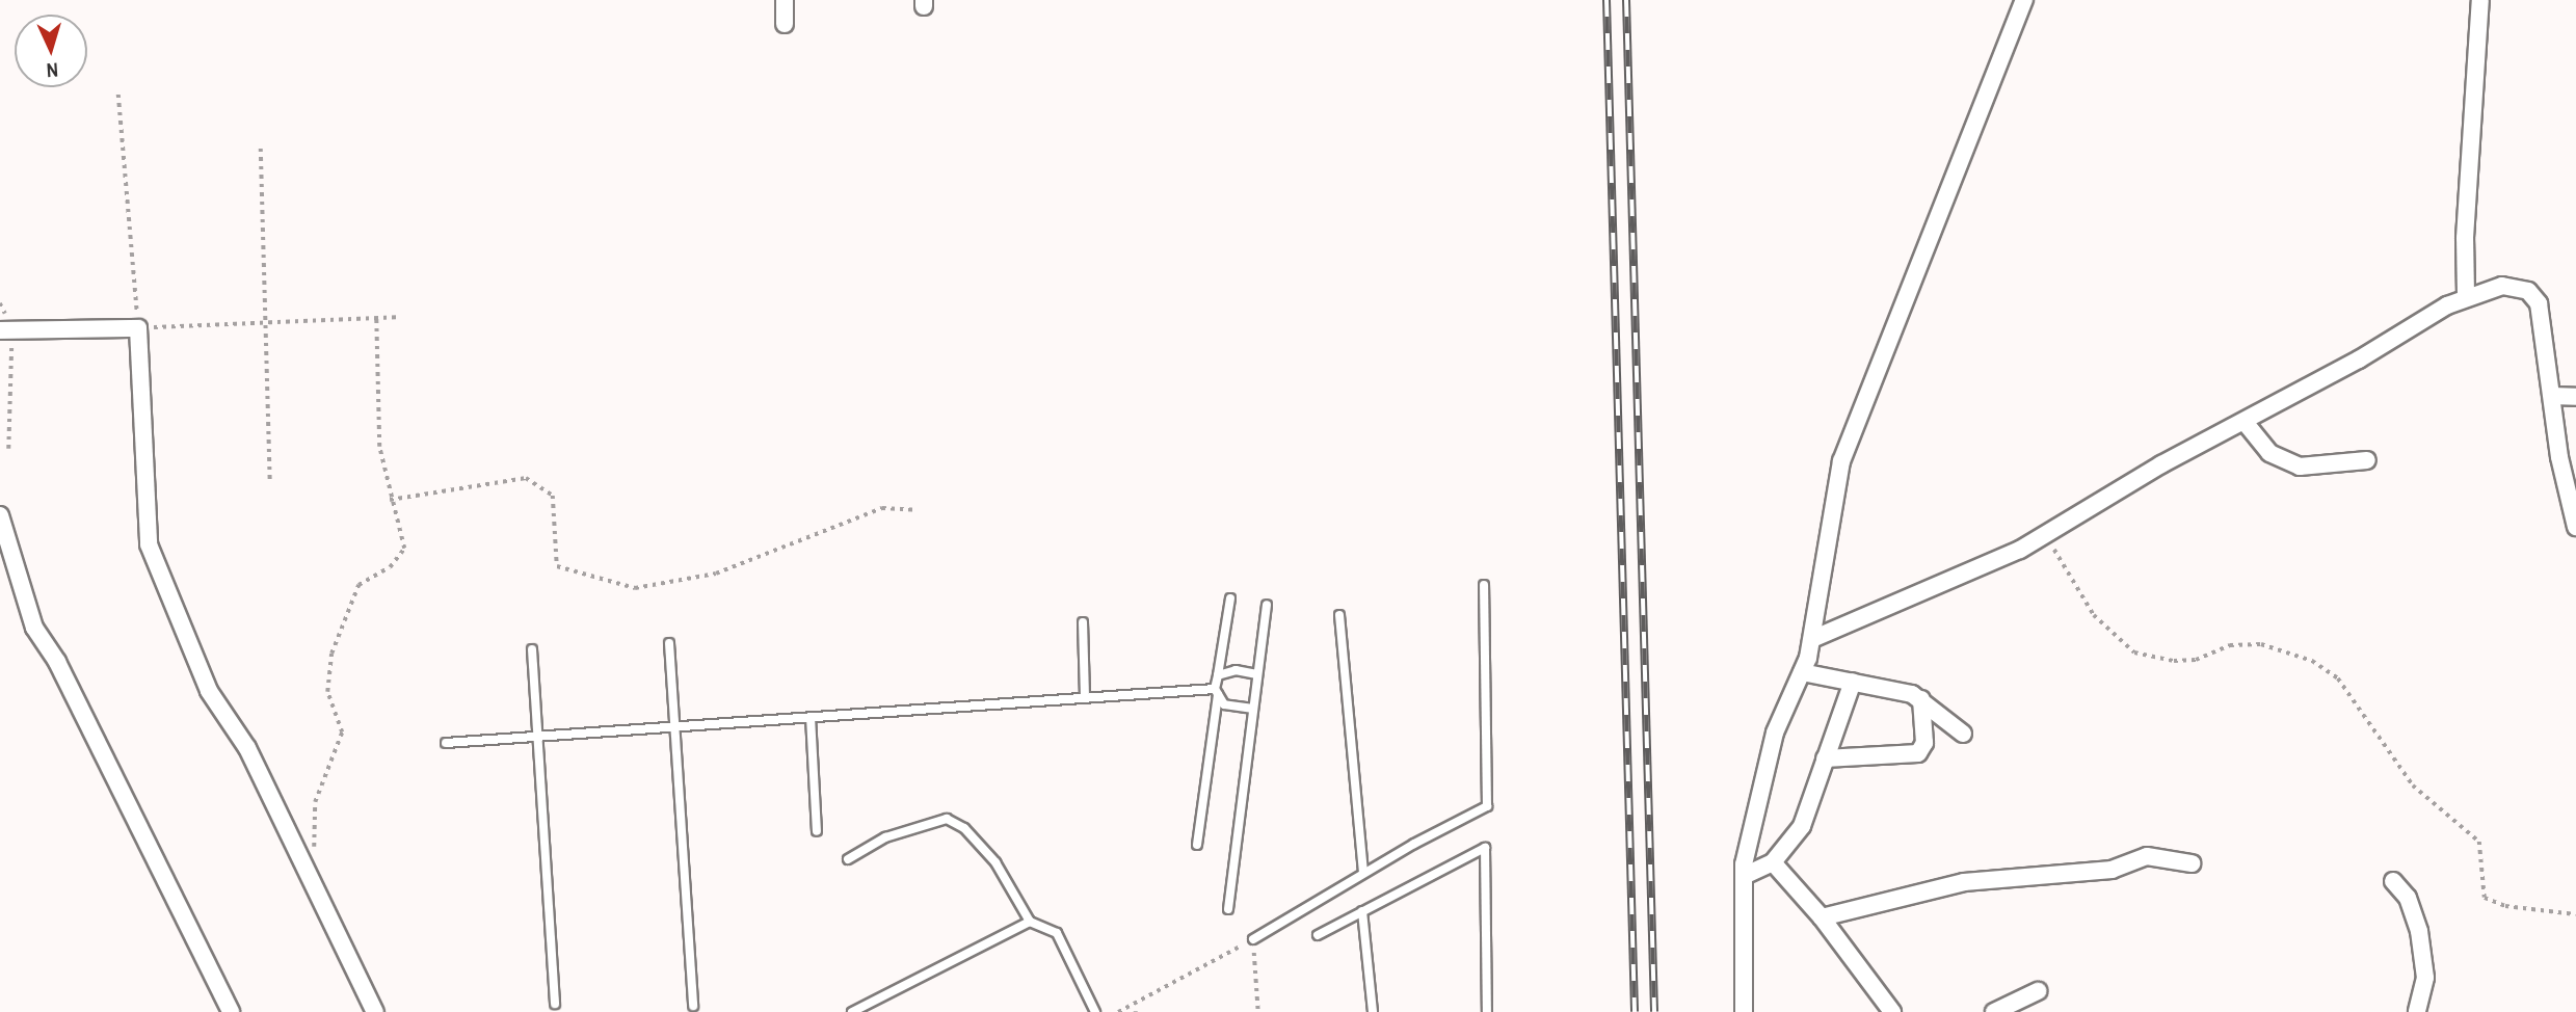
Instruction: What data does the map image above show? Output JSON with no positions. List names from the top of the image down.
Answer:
{
  "north": "bottom"
}
